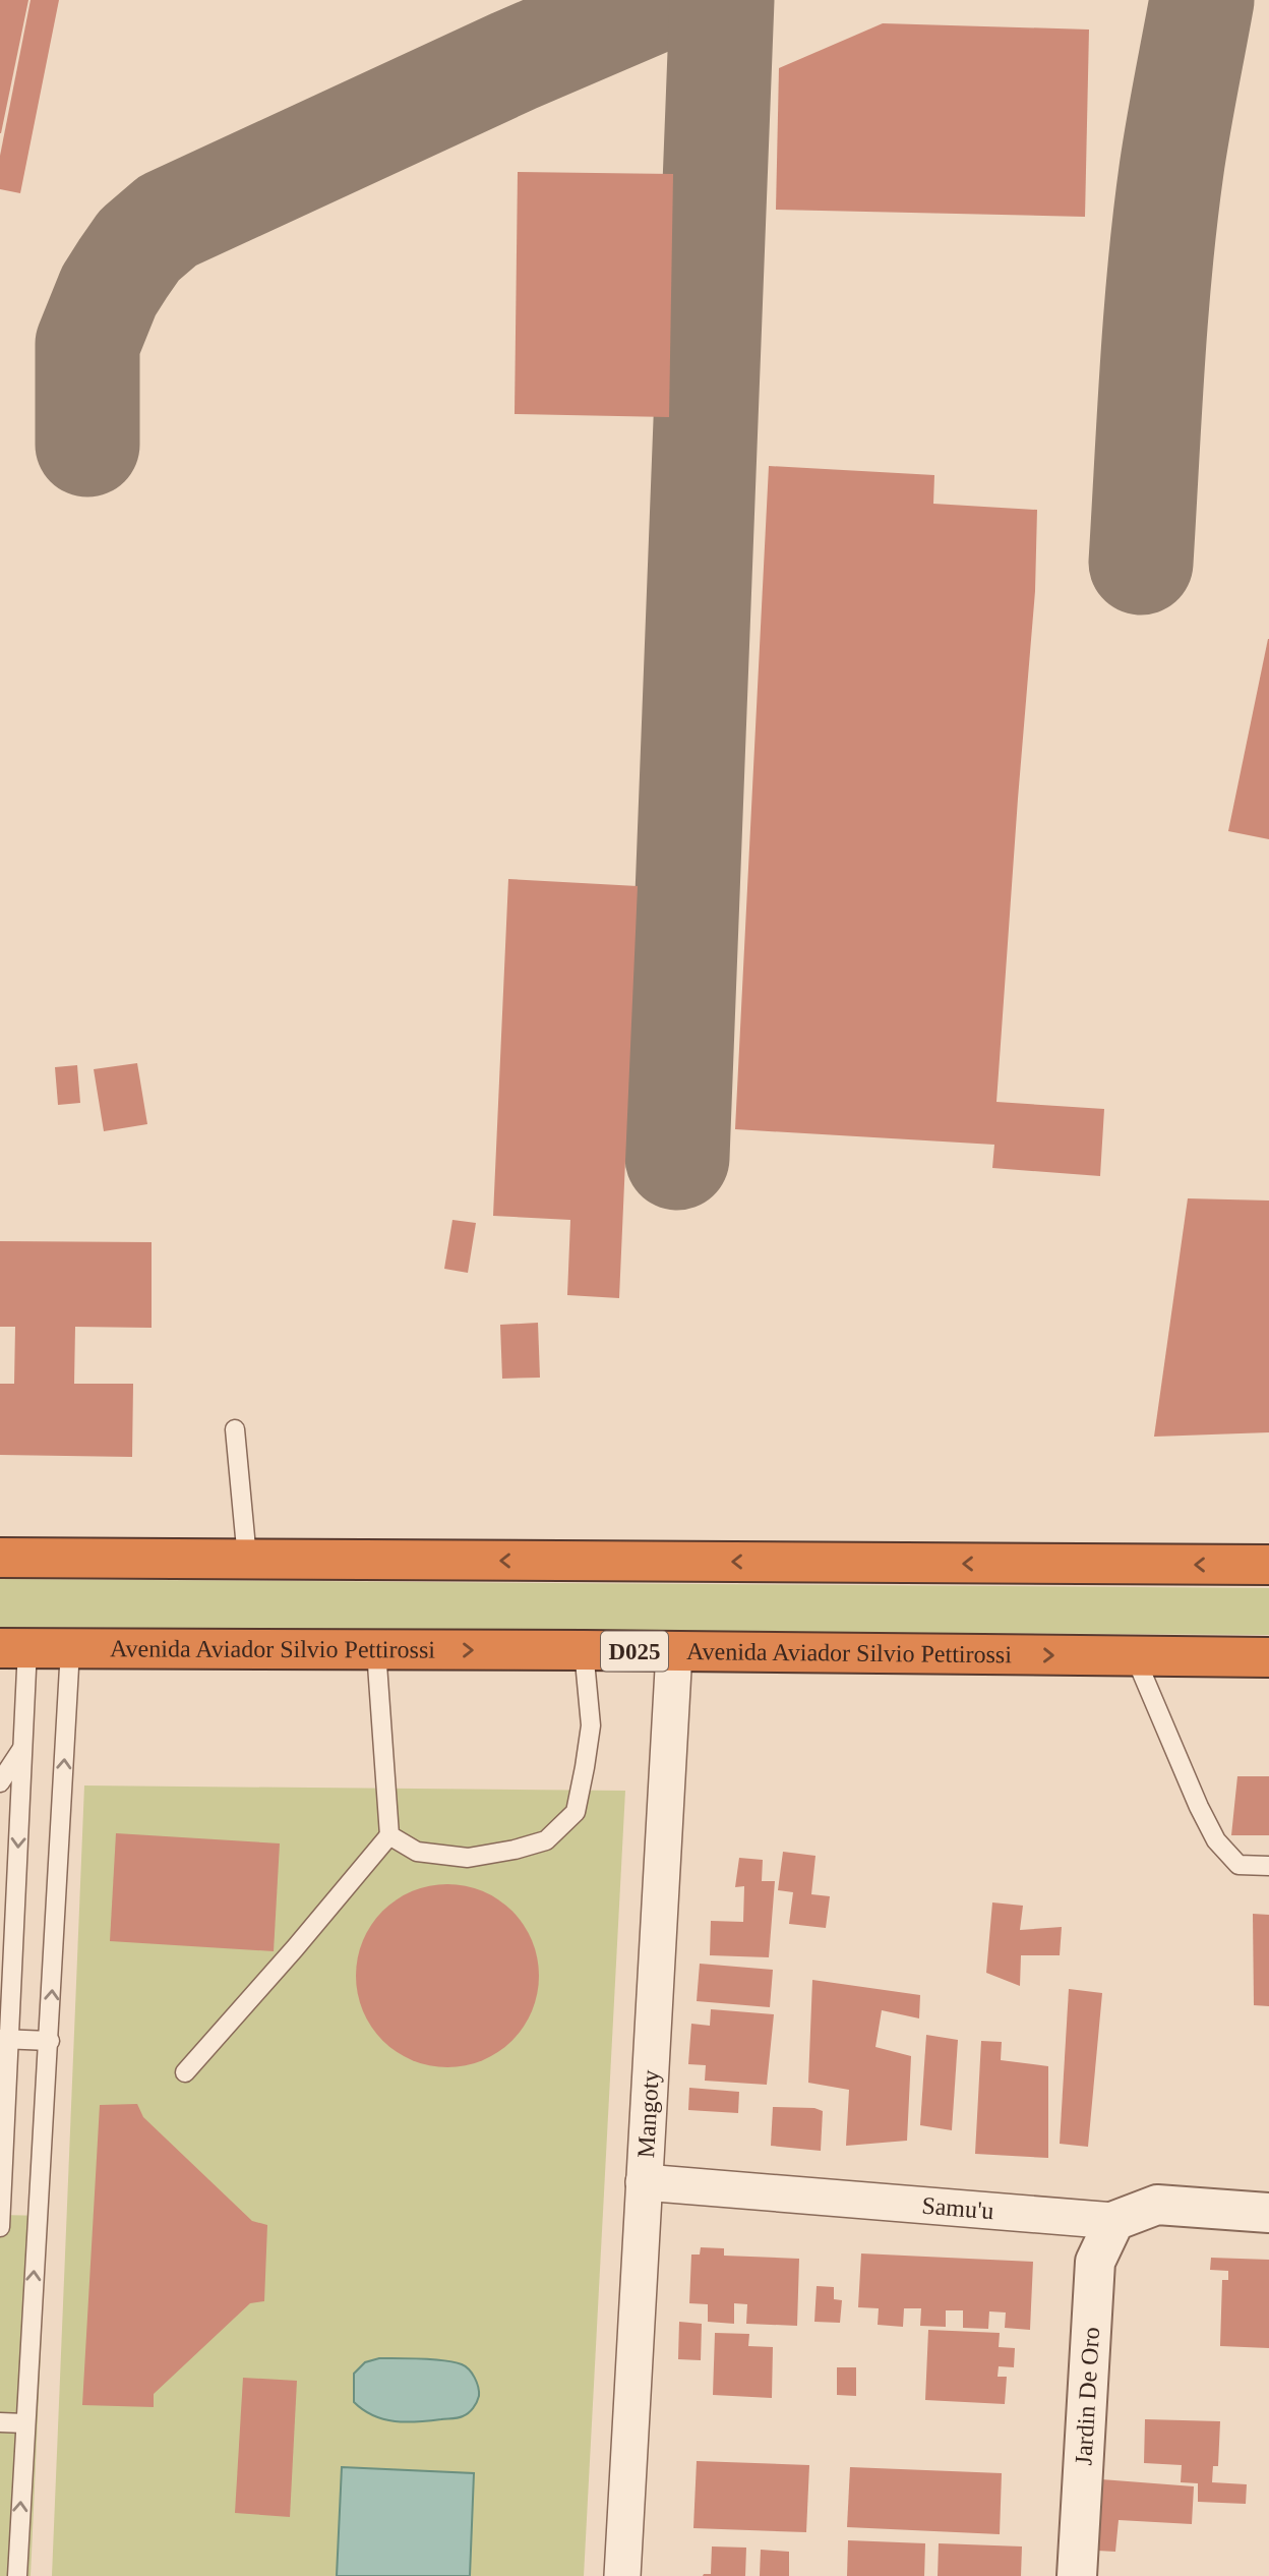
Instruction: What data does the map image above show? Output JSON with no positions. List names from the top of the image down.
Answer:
{
  "streets": {
    "highway": ["Avenida Aviador Silvio Pettirossi", "D025"],
    "street": ["Mangoty", "Samu'u", "Jardin De Oro"]
  },
  "crossings": [
    ["Avenida Aviador Silvio Pettirossi", "Mangoty"],
    ["Mangoty", "Samu'u"],
    ["Samu'u", "Jardin De Oro"]
  ]
}
